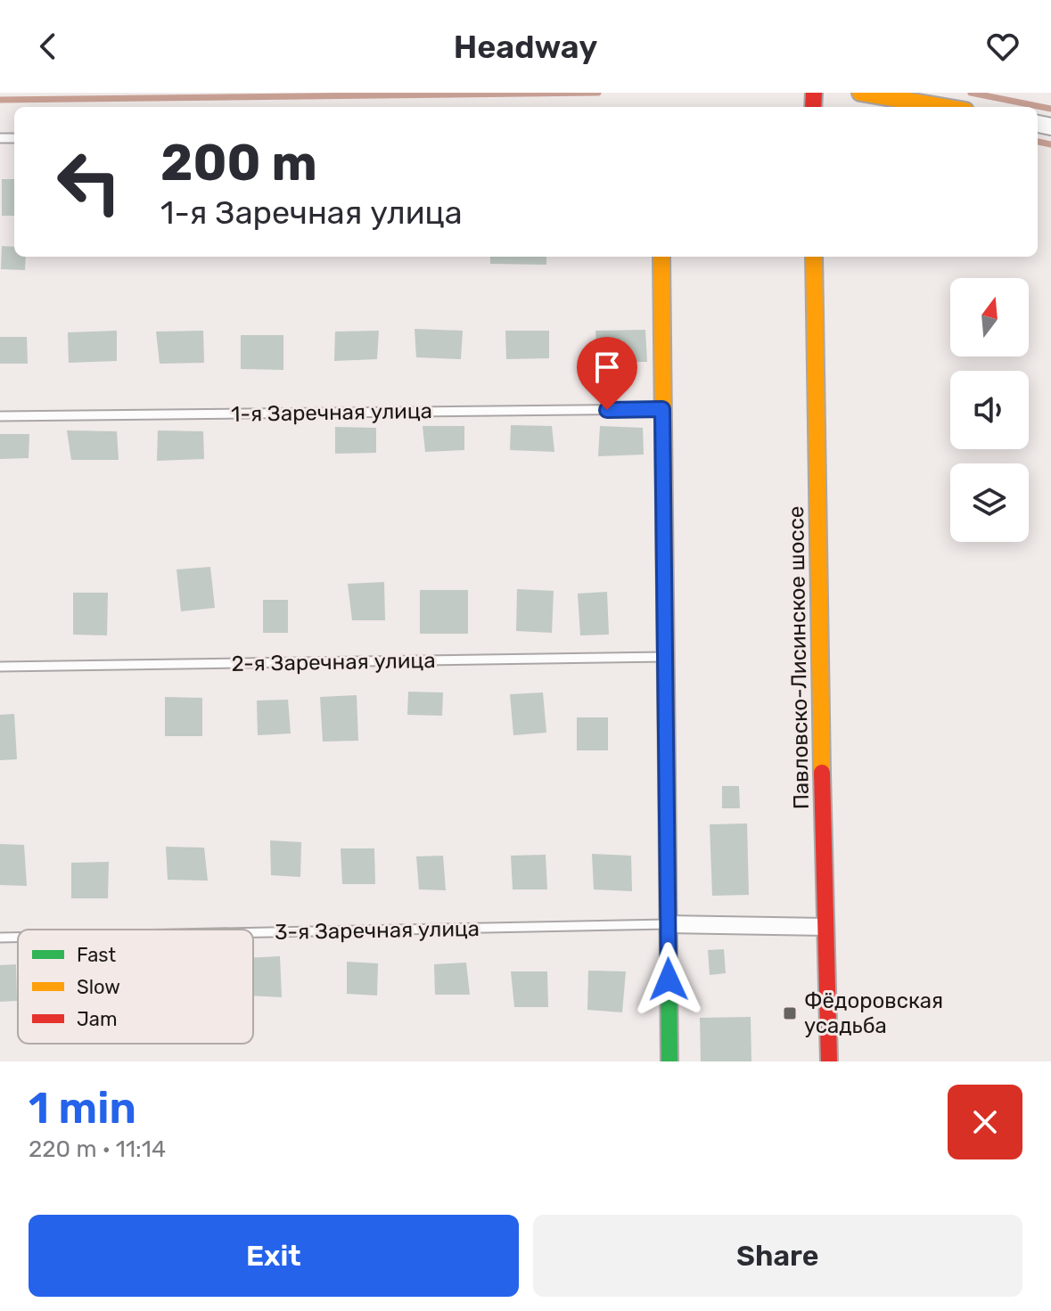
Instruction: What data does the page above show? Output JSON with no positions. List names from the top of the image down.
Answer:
{
  "streets": {
    "street": ["Павловско-Лисинское шоссе"],
    "lane": ["1-я Заречная улица", "2-я Заречная улица", "3-я Заречная улица"]
  },
  "places": {
    "transit": ["Фёдоровская усадьба"]
  },
  "legend": ["Fast", "Slow", "Jam"],
  "north": "top",
  "page": {
    "header": "Headway",
    "turn": ["200 m", "1-я Заречная улица"],
    "heading": ["1 min", "220 m · 11:14"],
    "buttons": ["Exit", "Share"]
  }
}
